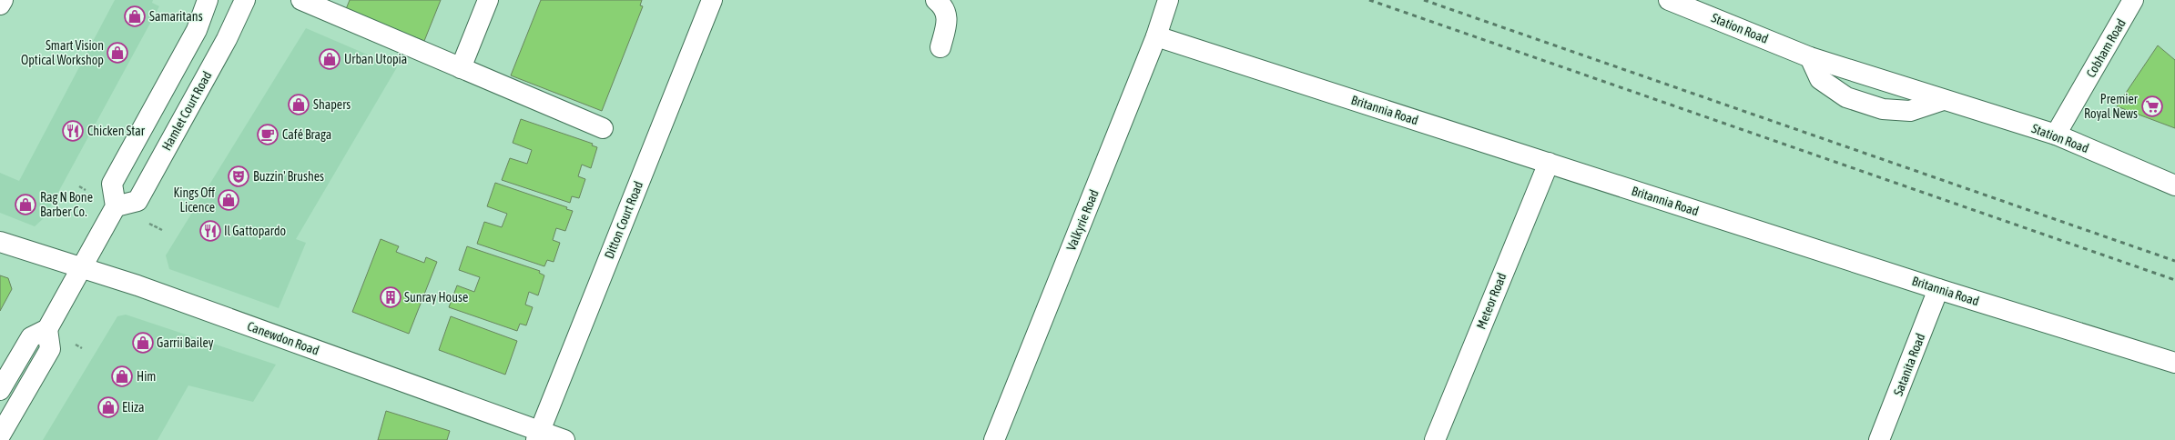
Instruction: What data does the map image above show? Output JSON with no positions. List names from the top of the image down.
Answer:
{
  "streets": {
    "street": [
      "Station Road",
      "Cobham Road",
      "Britannia Road",
      "Hamlet Court Road",
      "Ditton Court Road",
      "Valkyrie Road",
      "Meteor Road",
      "Canewdon Road",
      "Satanita Road"
    ]
  },
  "crossings": [
    ["Station Road", "Cobham Road"],
    ["Britannia Road", "Valkyrie Road"],
    ["Britannia Road", "Meteor Road"],
    ["Britannia Road", "Satanita Road"],
    ["Ditton Court Road", "Canewdon Road"]
  ],
  "places": {
    "shop": [
      "Samaritans",
      "Smart Vision Optical Workshop",
      "Urban Utopia",
      "Shapers",
      "Kings Off Licence",
      "Rag N Bone Barber Co.",
      "Garrii Bailey",
      "Him",
      "Eliza"
    ],
    "supermarket": ["Premier Royal News"],
    "restaurant": ["Chicken Star", "Il Gattopardo"],
    "cafe": ["Café Braga"],
    "theatre": ["Buzzin' Brushes"],
    "building": ["Sunray House"]
  }
}
